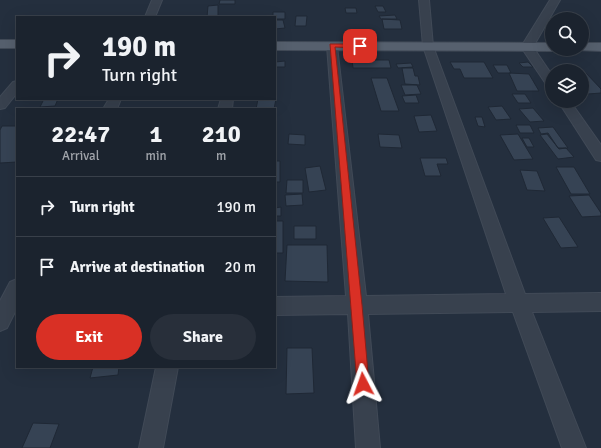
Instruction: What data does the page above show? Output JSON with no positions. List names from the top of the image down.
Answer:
{
  "page": {
    "turn": ["190 m", "Turn right"],
    "eta": [
      "22:47",
      "Arrival",
      "1",
      "min",
      "210",
      "m"
    ],
    "list": [
      {
        "name": "Turn right",
        "value": "190 m"
      },
      {
        "name": "Arrive at destination",
        "value": "20 m"
      }
    ],
    "buttons": ["Exit", "Share"]
  }
}
